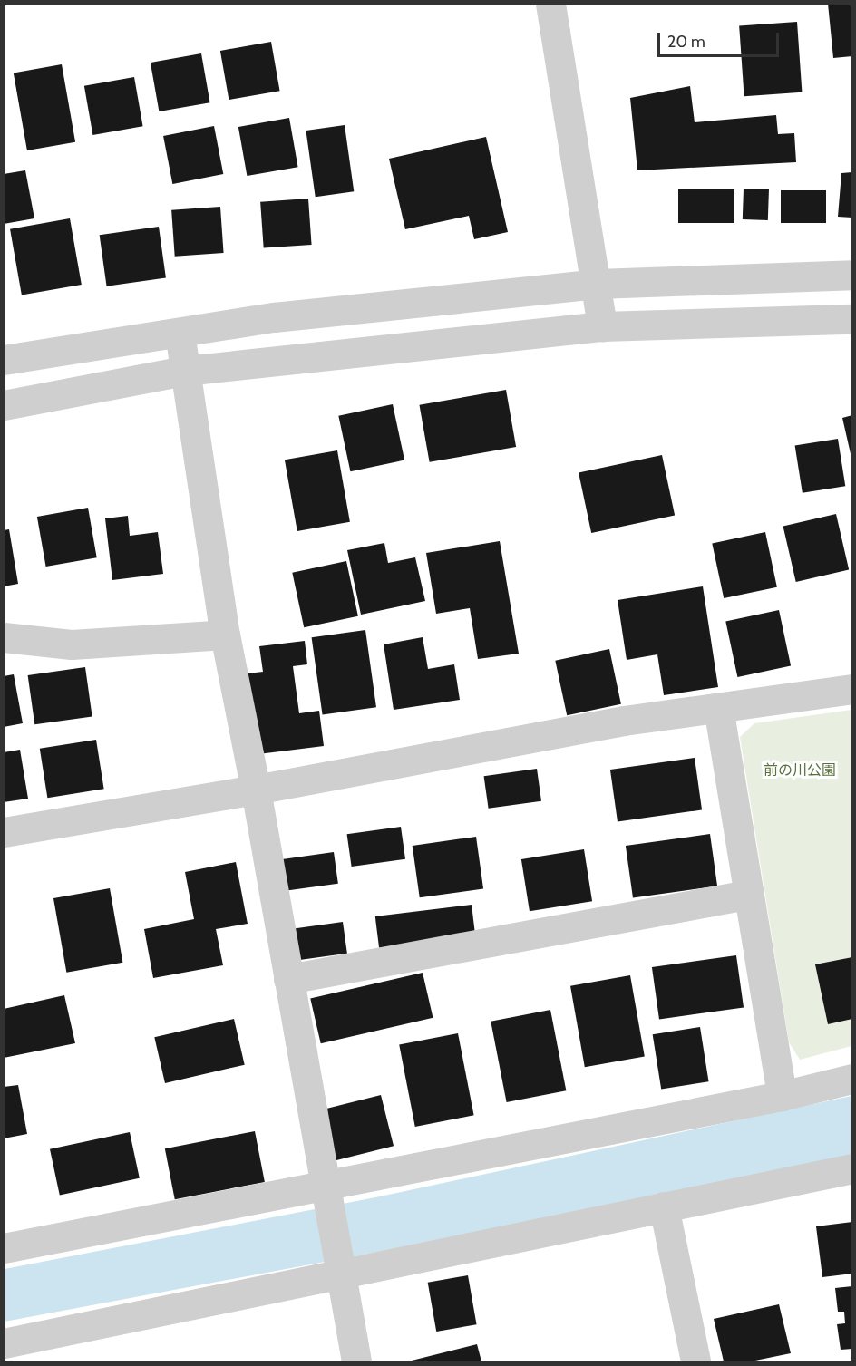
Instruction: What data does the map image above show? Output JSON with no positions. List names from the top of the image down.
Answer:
{
  "parks": ["前の川公園"],
  "scale_bar": "20 m"
}
